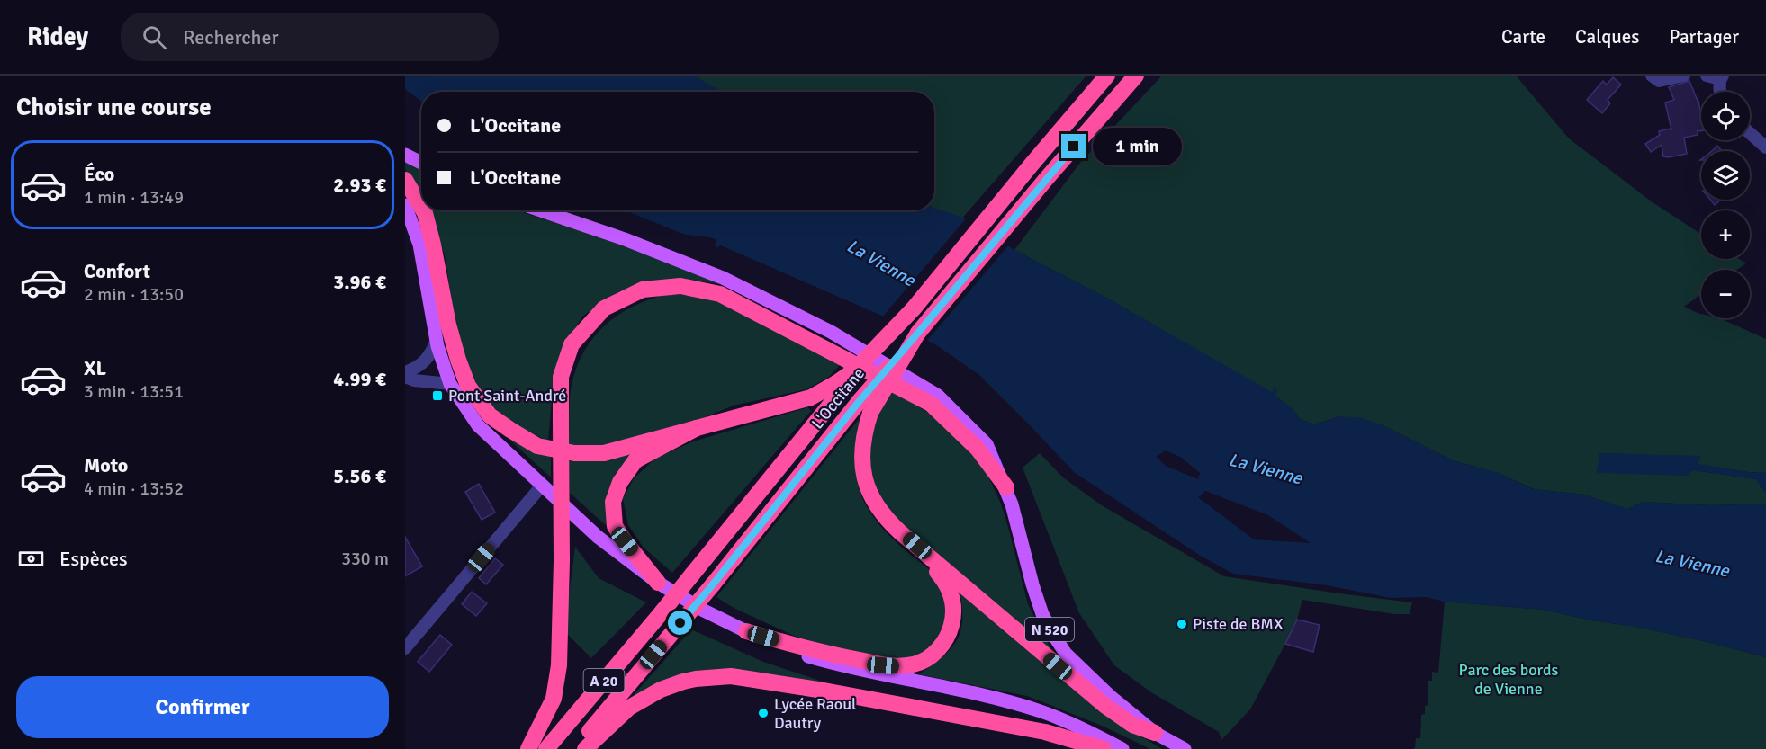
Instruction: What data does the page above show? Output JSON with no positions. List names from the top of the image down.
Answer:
{
  "streets": {
    "highway": ["L'Occitane", "A 20"],
    "main road": ["N 520"]
  },
  "water": ["La Vienne"],
  "parks": ["Parc des bords de Vienne"],
  "places": {
    "transit": ["Pont Saint-André"],
    "other": ["Piste de BMX", "Lycée Raoul Dautry"]
  },
  "page": {
    "header": "Ridey",
    "search": "Rechercher",
    "nav": ["Carte", "Calques", "Partager"],
    "heading": "Choisir une course",
    "map_buttons": ["+", "−"],
    "banner": ["L'Occitane", "L'Occitane"],
    "bubble": "1 min",
    "list": [
      {
        "name": "Éco",
        "note": "1 min · 13:49",
        "value": "2.93 €"
      },
      {
        "name": "Confort",
        "note": "2 min · 13:50",
        "value": "3.96 €"
      },
      {
        "name": "XL",
        "note": "3 min · 13:51",
        "value": "4.99 €"
      },
      {
        "name": "Moto",
        "note": "4 min · 13:52",
        "value": "5.56 €"
      }
    ],
    "pay": ["Espèces", "330 m"],
    "buttons": "Confirmer"
  }
}
